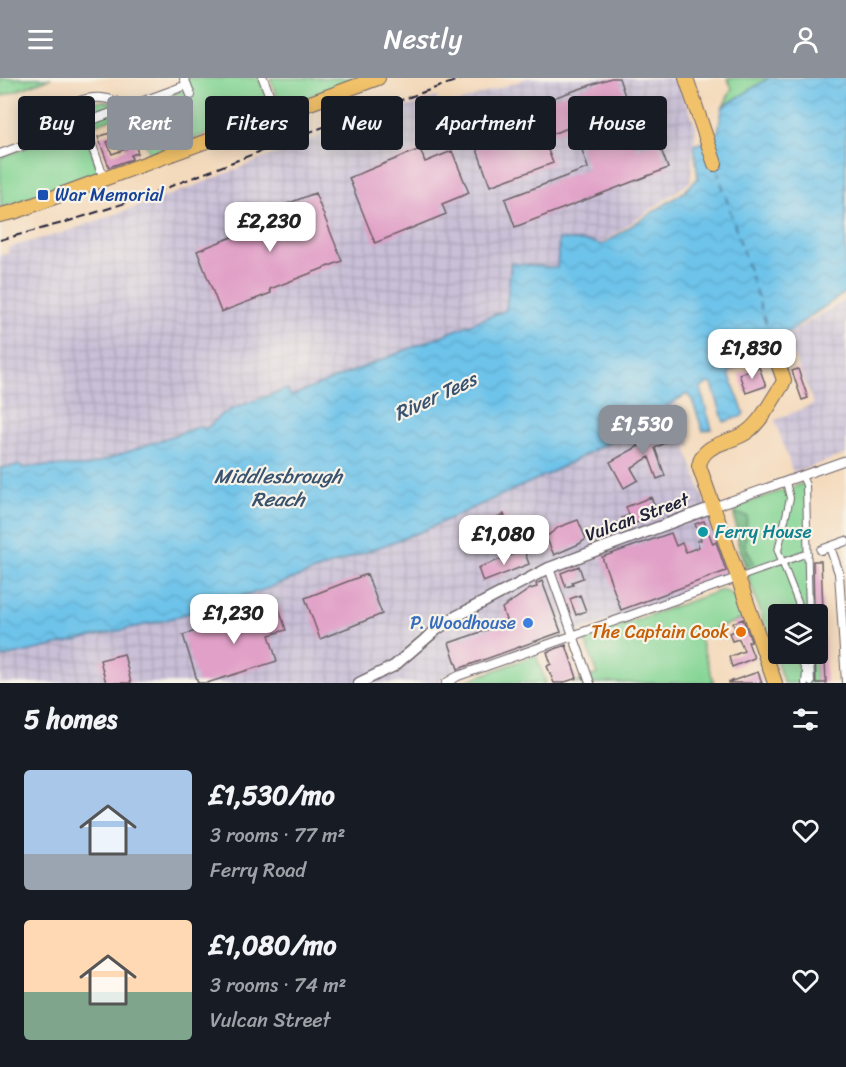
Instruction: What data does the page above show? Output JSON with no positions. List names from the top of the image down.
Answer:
{
  "streets": {
    "street": ["Vulcan Street"]
  },
  "water": ["River Tees", "Middlesbrough Reach"],
  "places": {
    "transit": ["War Memorial"],
    "other": ["Ferry House", "P. Woodhouse", "The Captain Cook"]
  },
  "page": {
    "header": "Nestly",
    "chip": [
      "Buy",
      "Rent",
      "Filters",
      "New",
      "Apartment",
      "House"
    ],
    "price": [
      "£2,230",
      "£1,830",
      "£1,530",
      "£1,080",
      "£1,230"
    ],
    "heading": "5 homes",
    "list": [
      {
        "name": "£1,530/mo",
        "note": "3 rooms · 77 m² · Ferry Road"
      },
      {
        "name": "£1,080/mo",
        "note": "3 rooms · 74 m² · Vulcan Street"
      }
    ]
  }
}
